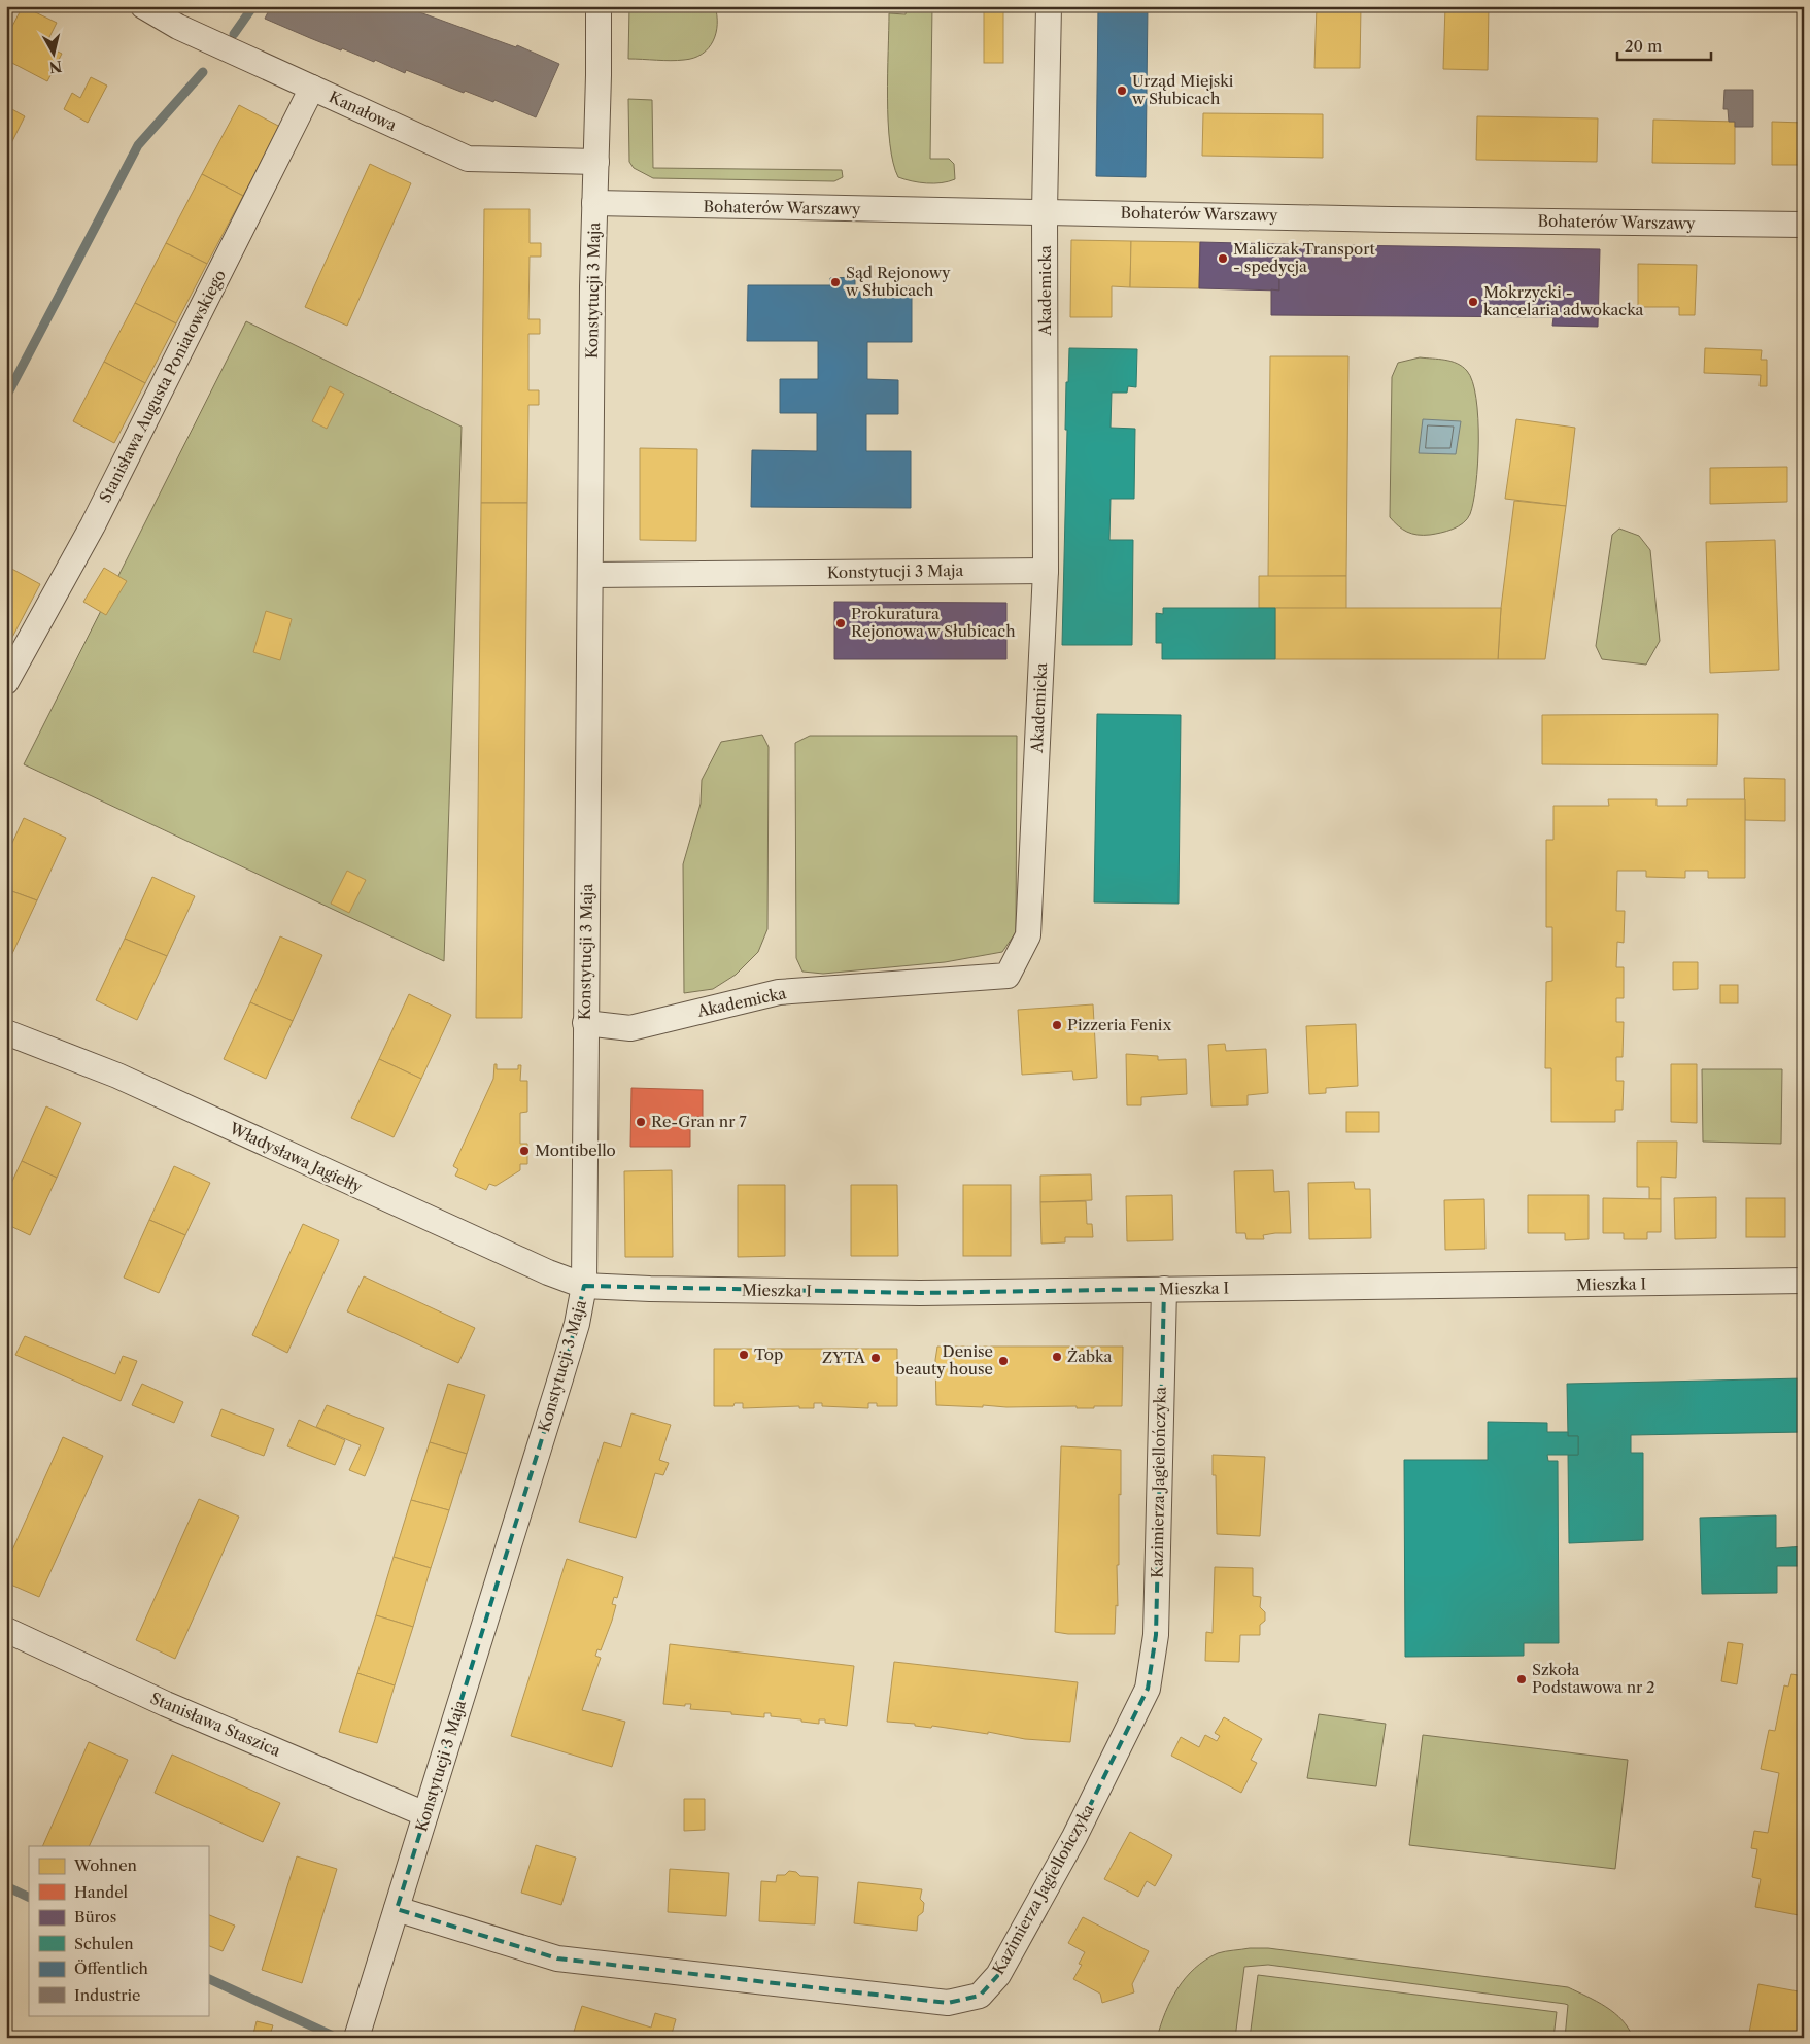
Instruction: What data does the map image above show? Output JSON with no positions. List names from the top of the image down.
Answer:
{
  "streets": {
    "street": [
      "Kanałowa",
      "Bohaterów Warszawy",
      "Konstytucji 3 Maja",
      "Akademicka",
      "Stanisława Augusta Poniatowskiego",
      "Władysława Jagiełły",
      "Mieszka I",
      "Kazimierza Jagiellończyka",
      "Stanisława Staszica"
    ]
  },
  "crossings": [
    ["Kanałowa", "Konstytucji 3 Maja"],
    ["Kanałowa", "Stanisława Augusta Poniatowskiego"],
    ["Bohaterów Warszawy", "Konstytucji 3 Maja"],
    ["Bohaterów Warszawy", "Akademicka"],
    ["Konstytucji 3 Maja", "Akademicka"],
    ["Konstytucji 3 Maja", "Władysława Jagiełły"],
    ["Konstytucji 3 Maja", "Mieszka I"],
    ["Konstytucji 3 Maja", "Kazimierza Jagiellończyka"],
    ["Konstytucji 3 Maja", "Stanisława Staszica"],
    ["Władysława Jagiełły", "Mieszka I"],
    ["Mieszka I", "Kazimierza Jagiellończyka"]
  ],
  "places": [
    "Urząd Miejski w Słubicach",
    "Maliczak Transport - spedycja",
    "Sąd Rejonowy w Słubicach",
    "Mokrzycki - kancelaria adwokacka",
    "Prokuratura Rejonowa w Słubicach",
    "Pizzeria Fenix",
    "Re-Gran nr 7",
    "Montibello",
    "Top",
    "Żabka",
    "ZYTA",
    "Denise beauty house",
    "Szkoła Podstawowa nr 2"
  ],
  "legend": [
    "Wohnen",
    "Handel",
    "Büros",
    "Schulen",
    "Öffentlich",
    "Industrie"
  ],
  "scale_bar": "20 m",
  "north": "bottom"
}
